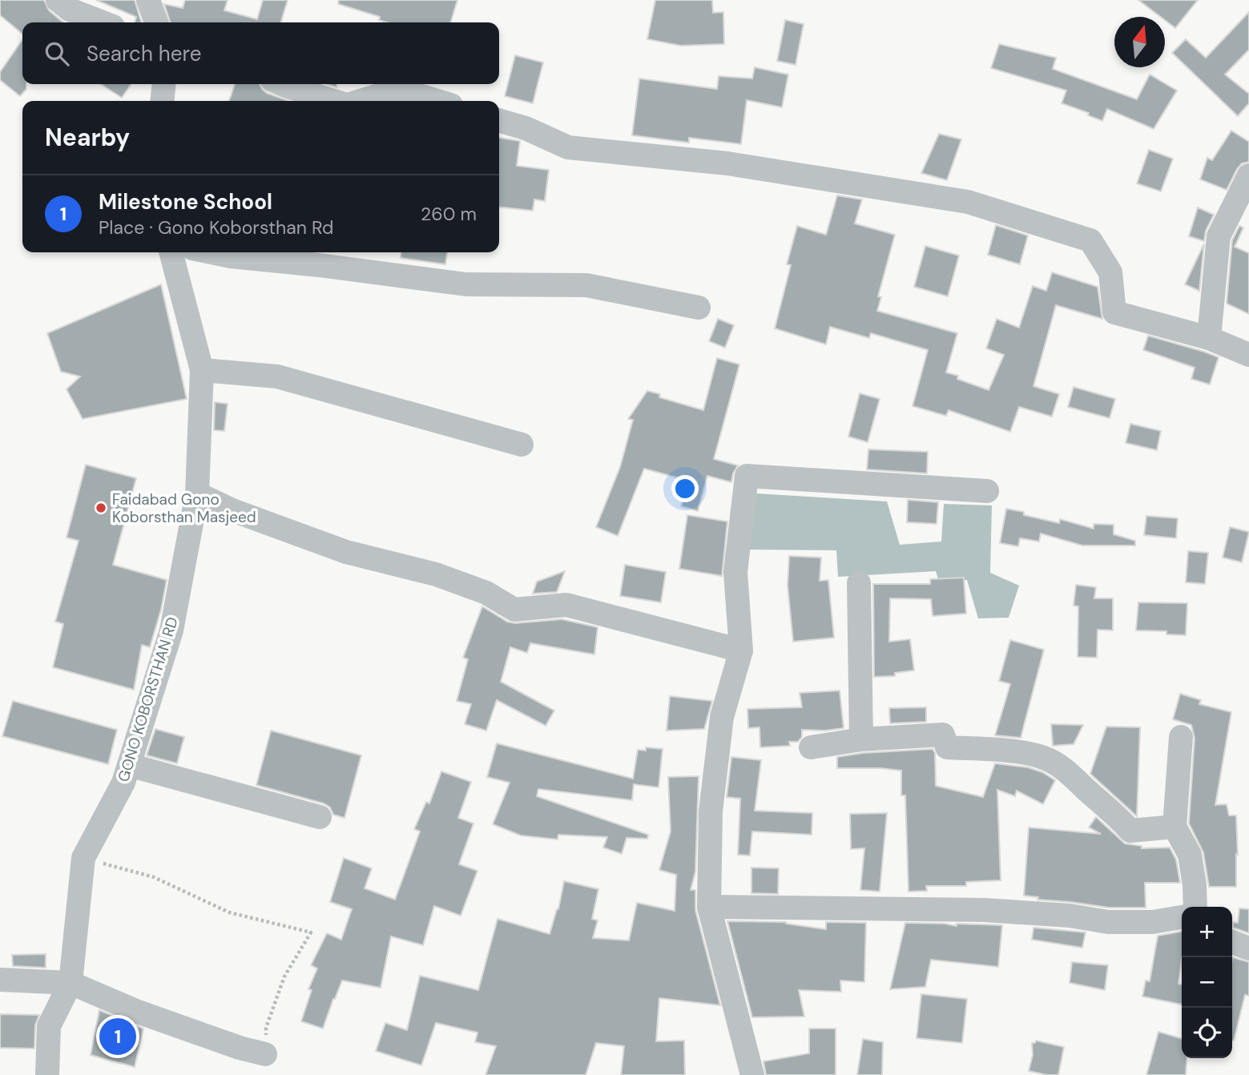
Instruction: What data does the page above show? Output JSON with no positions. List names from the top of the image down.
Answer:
{
  "streets": {
    "street": ["GONO KOBORSTHAN RD"]
  },
  "places": ["Faidabad Gono Koborsthan Masjeed"],
  "north": "top",
  "page": {
    "search": "Search here",
    "heading": "Nearby",
    "list": [
      {
        "mark": "1",
        "name": "Milestone School",
        "note": "Place · Gono Koborsthan Rd",
        "value": "260 m"
      }
    ],
    "map_buttons": ["+", "−"],
    "pins": "1"
  }
}
